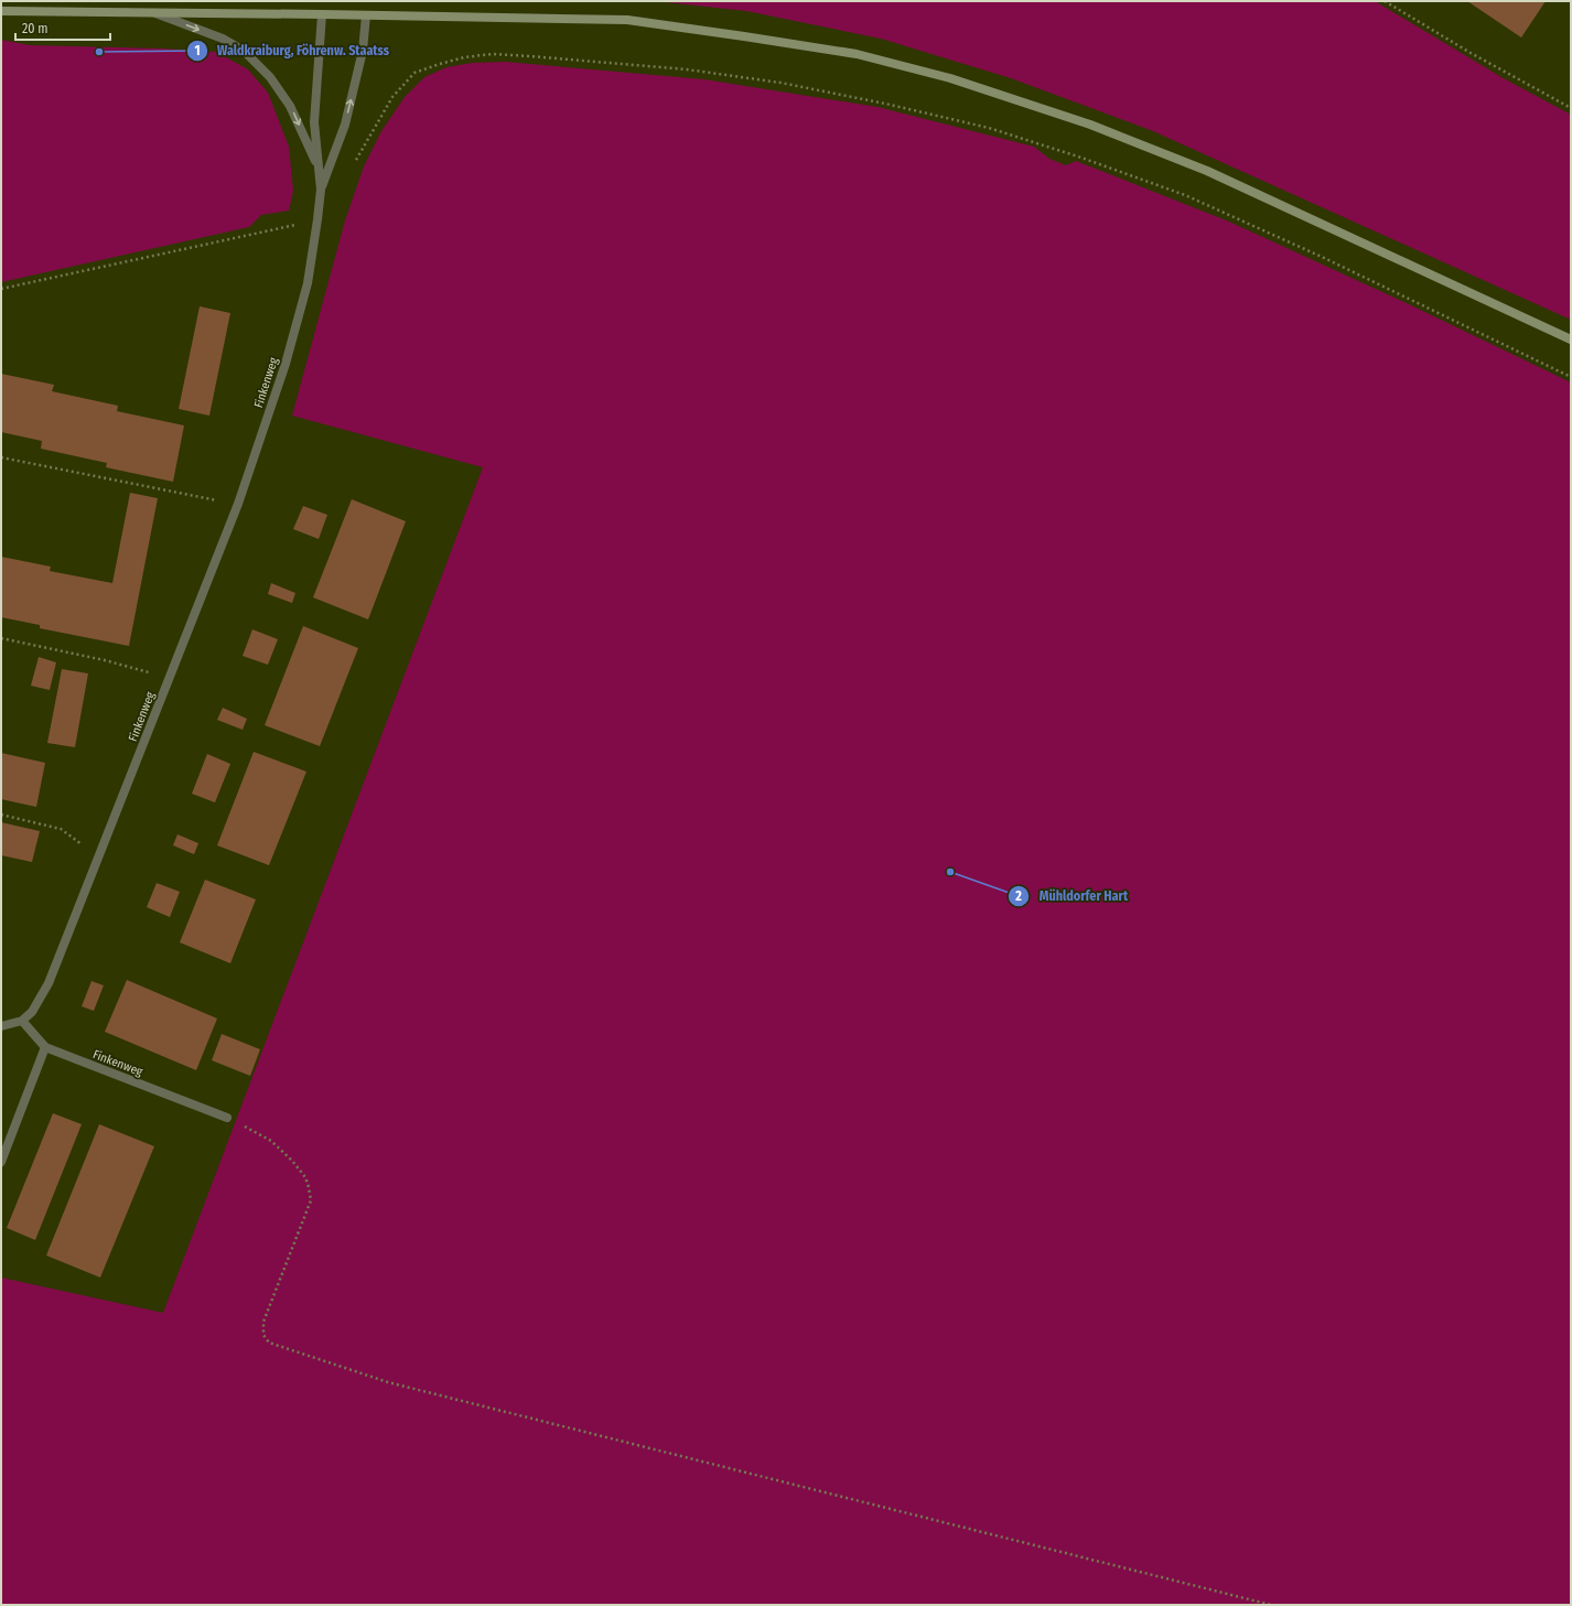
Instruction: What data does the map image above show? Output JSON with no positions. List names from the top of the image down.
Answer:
{
  "streets": {
    "street": ["Finkenweg"]
  },
  "places": ["Waldkraiburg, Föhrenw. Staatss", "Mühldorfer Hart"],
  "scale_bar": "20 m"
}
